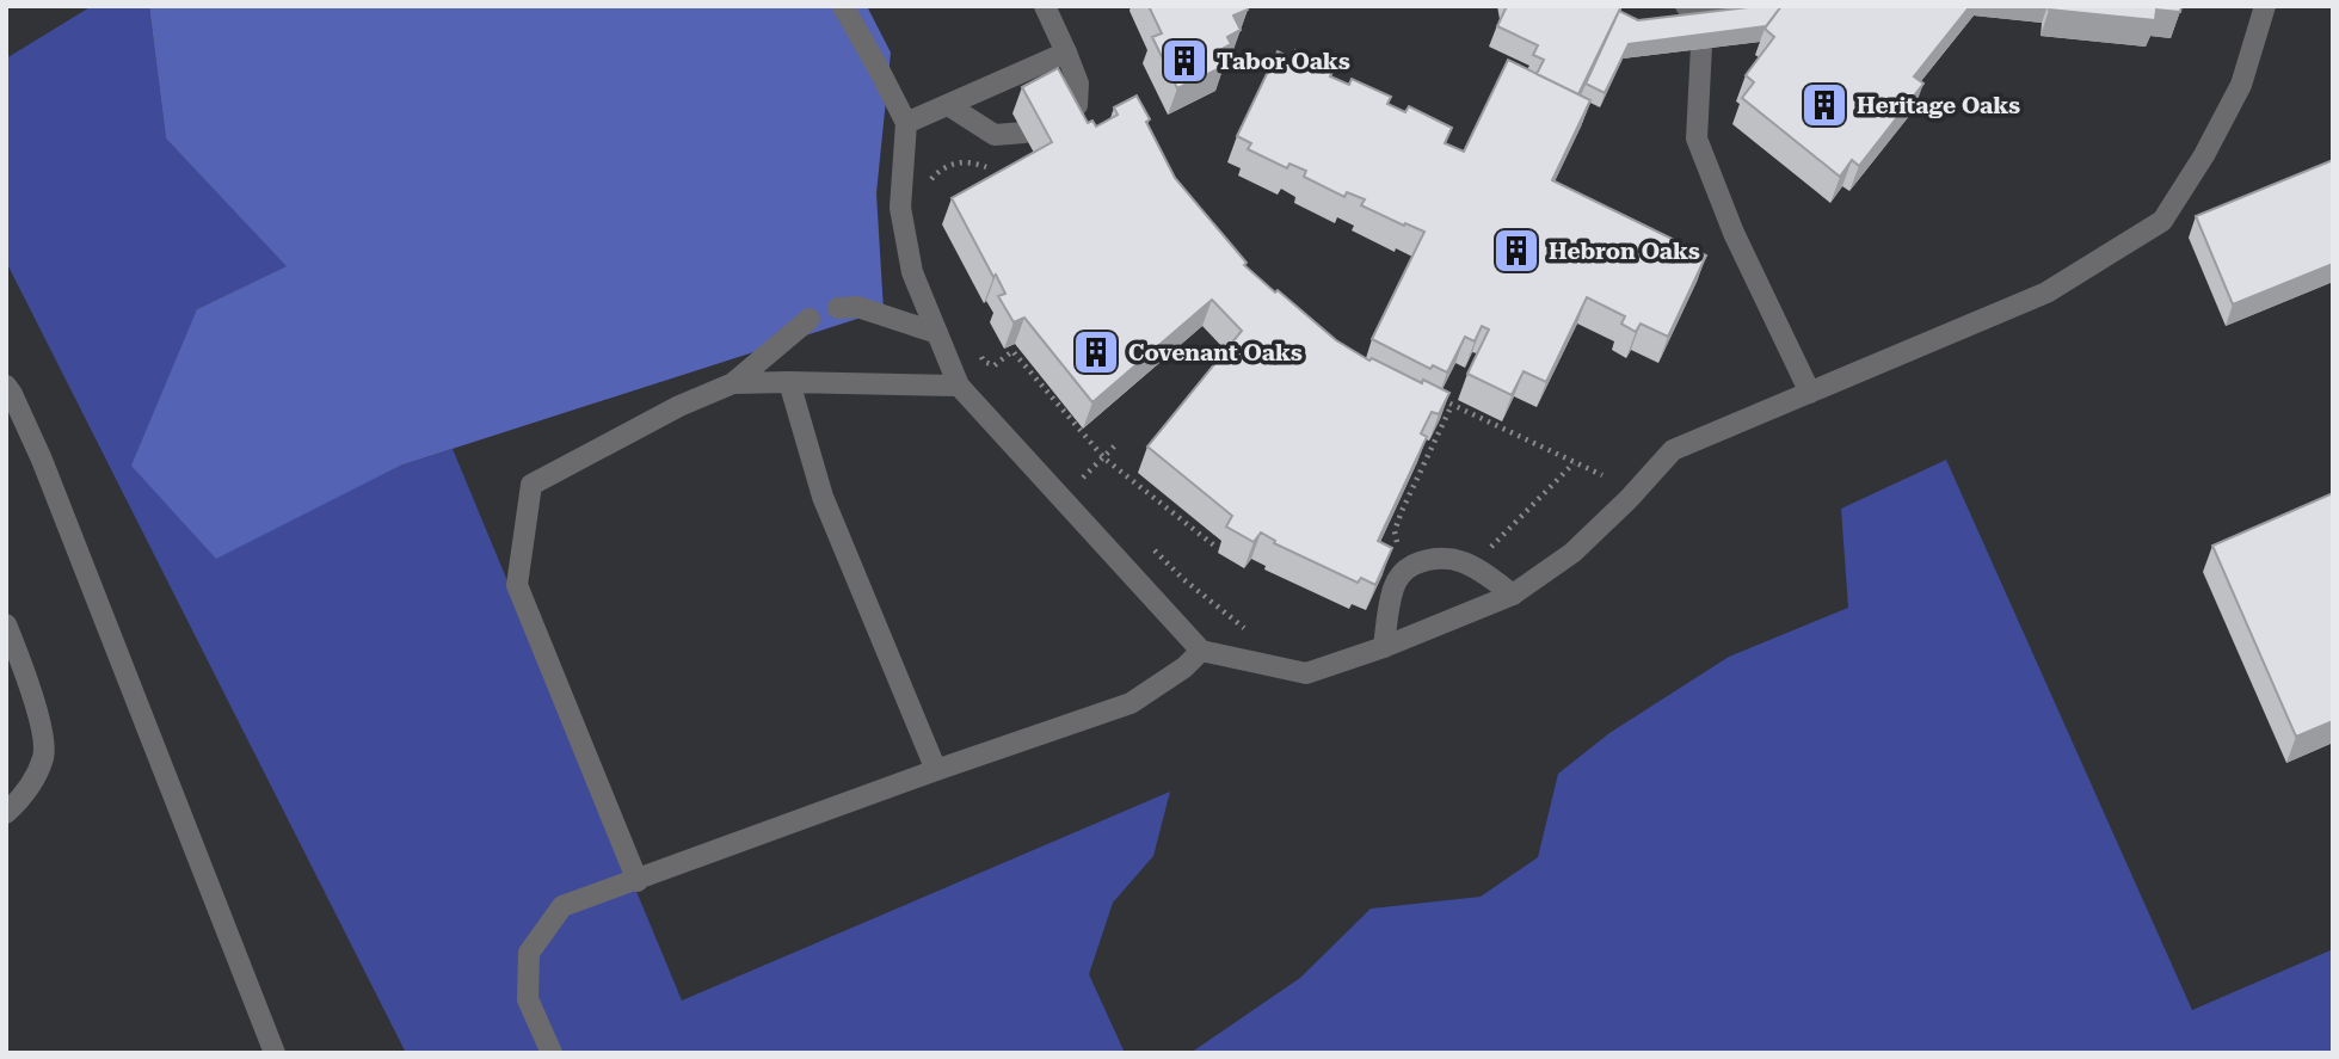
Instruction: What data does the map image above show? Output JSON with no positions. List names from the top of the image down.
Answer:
{
  "places": {
    "building": [
      "Tabor Oaks",
      "Heritage Oaks",
      "Hebron Oaks",
      "Covenant Oaks"
    ]
  }
}
